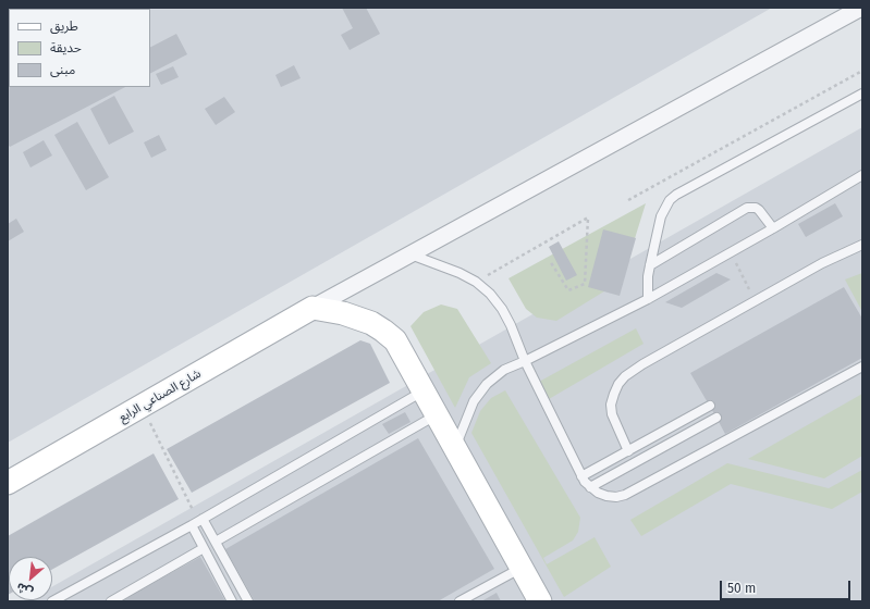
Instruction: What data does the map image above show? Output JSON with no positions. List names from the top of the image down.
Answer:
{
  "streets": {
    "main road": ["شارع الصناعي الرابع"]
  },
  "legend": ["طريق", "حديقة", "مبنى"],
  "scale_bar": "50 m",
  "north": "bottom left"
}
